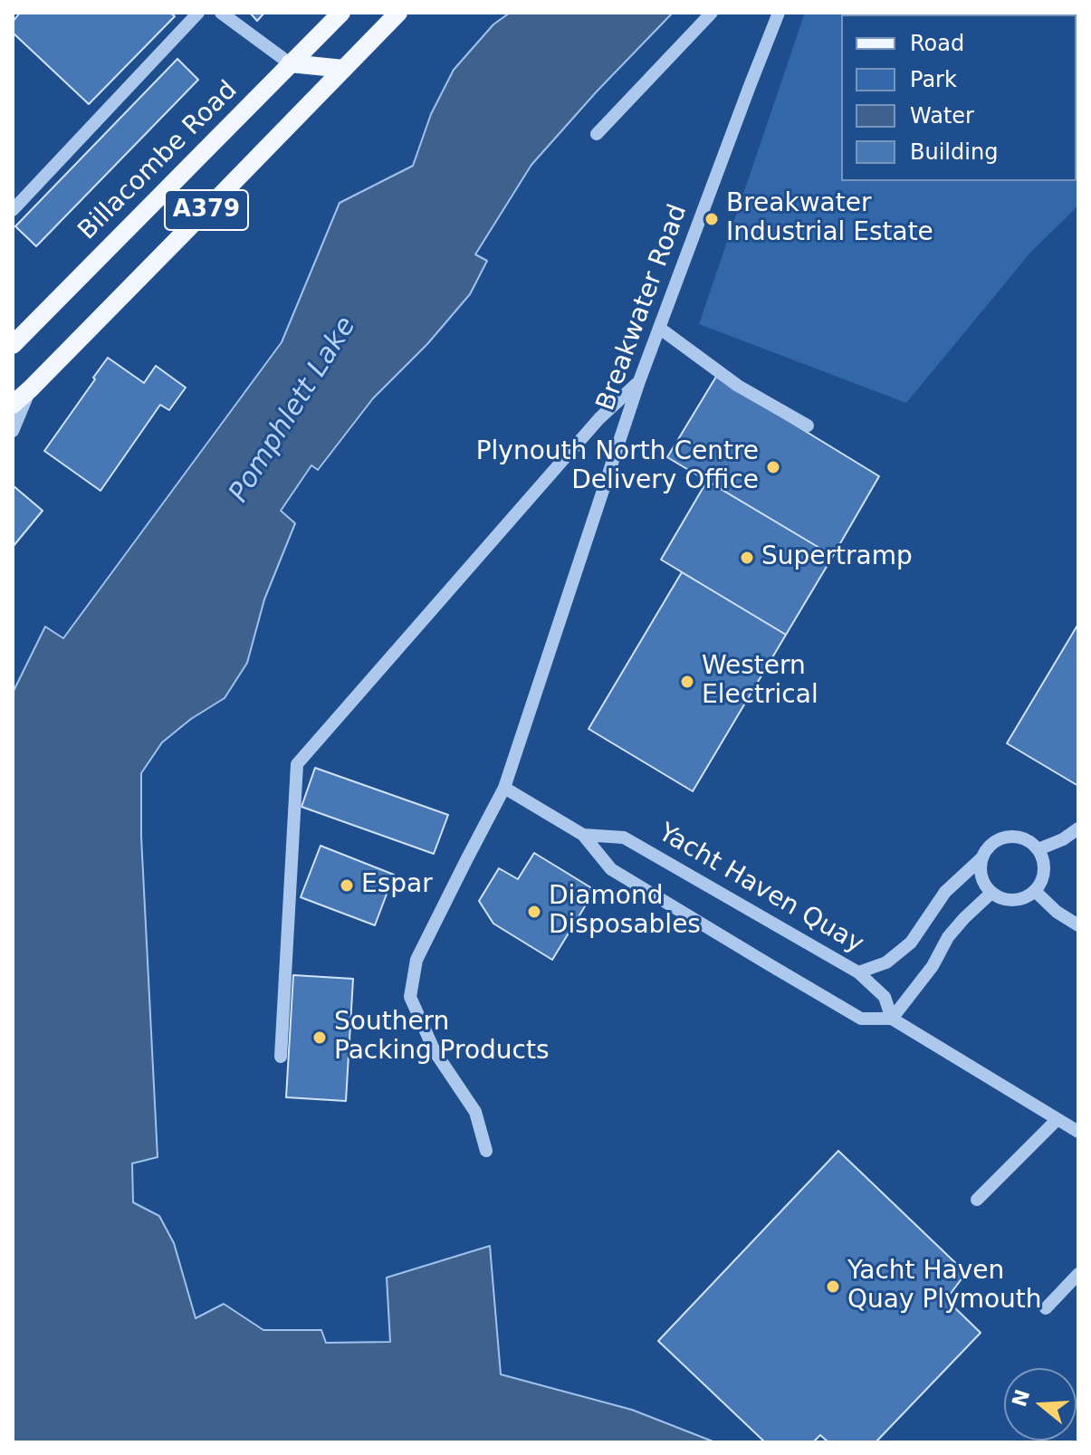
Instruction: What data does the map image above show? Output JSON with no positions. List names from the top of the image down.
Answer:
{
  "streets": {
    "main road": ["Billacombe Road", "A379"],
    "street": ["Breakwater Road", "Yacht Haven Quay"]
  },
  "crossings": [
    ["Breakwater Road", "Yacht Haven Quay"]
  ],
  "water": ["Pomphlett Lake"],
  "places": [
    "Breakwater Industrial Estate",
    "Plynouth North Centre Delivery Office",
    "Supertramp",
    "Western Electrical",
    "Espar",
    "Diamond Disposables",
    "Southern Packing Products",
    "Yacht Haven Quay Plymouth"
  ],
  "legend": [
    "Road",
    "Park",
    "Water",
    "Building"
  ],
  "north": "left"
}
